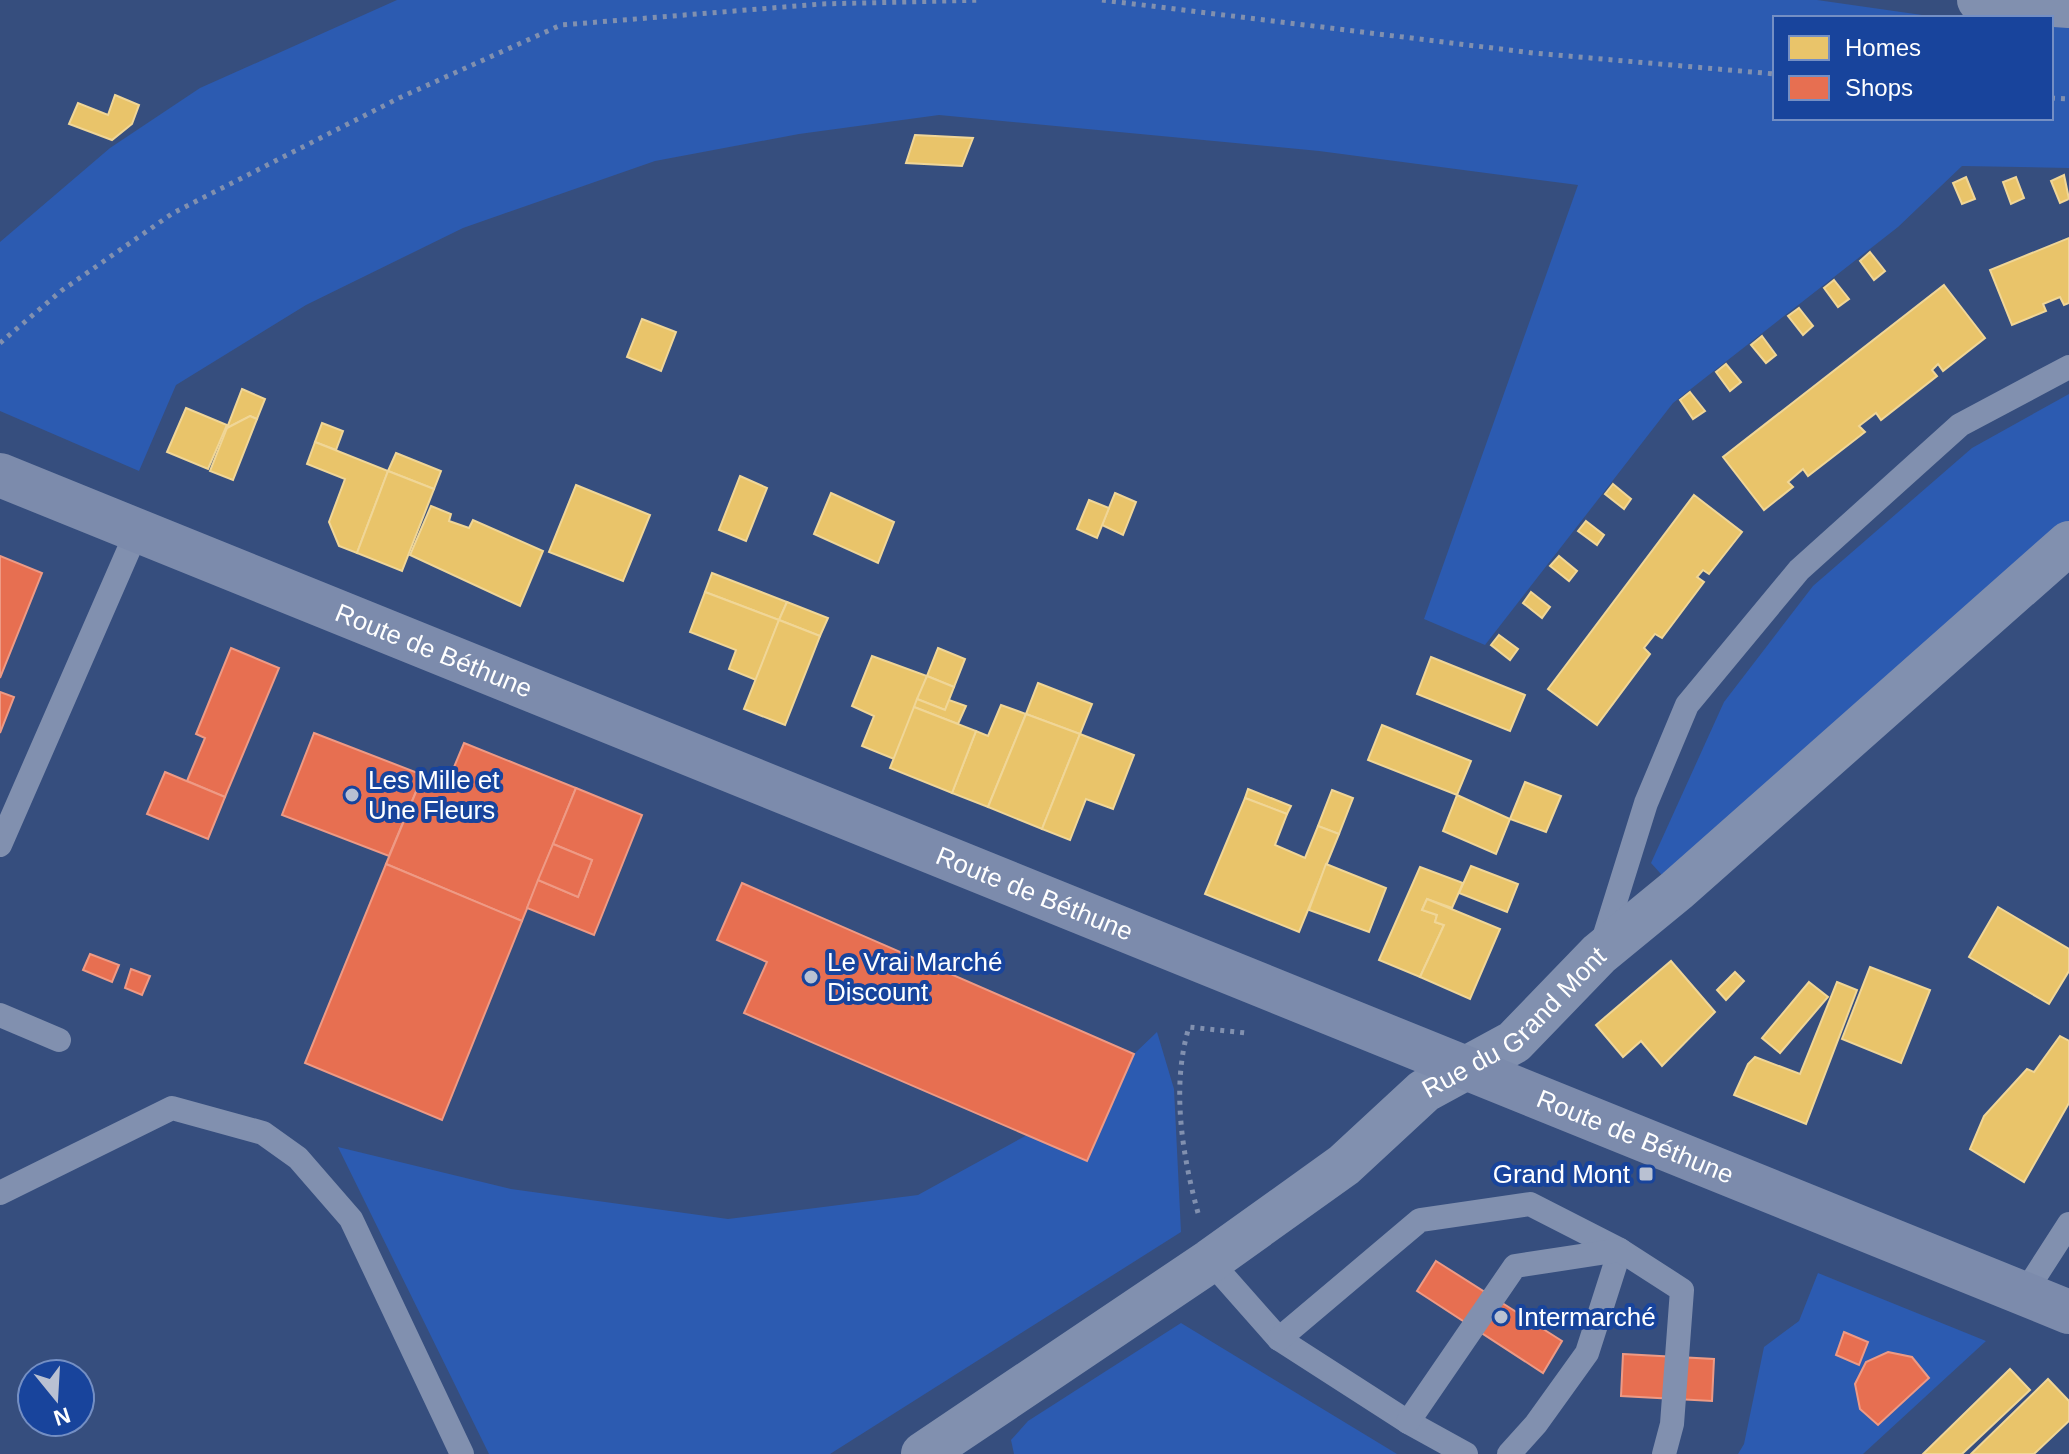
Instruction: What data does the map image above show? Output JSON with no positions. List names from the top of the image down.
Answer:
{
  "streets": {
    "main road": ["Route de Béthune"],
    "street": ["Rue du Grand Mont"]
  },
  "crossings": [
    ["Route de Béthune", "Rue du Grand Mont"]
  ],
  "places": {
    "other": ["Les Mille et Une Fleurs", "Le Vrai Marché Discount", "Intermarché"],
    "transit": ["Grand Mont"]
  },
  "legend": ["Homes", "Shops"],
  "north": "bottom"
}
